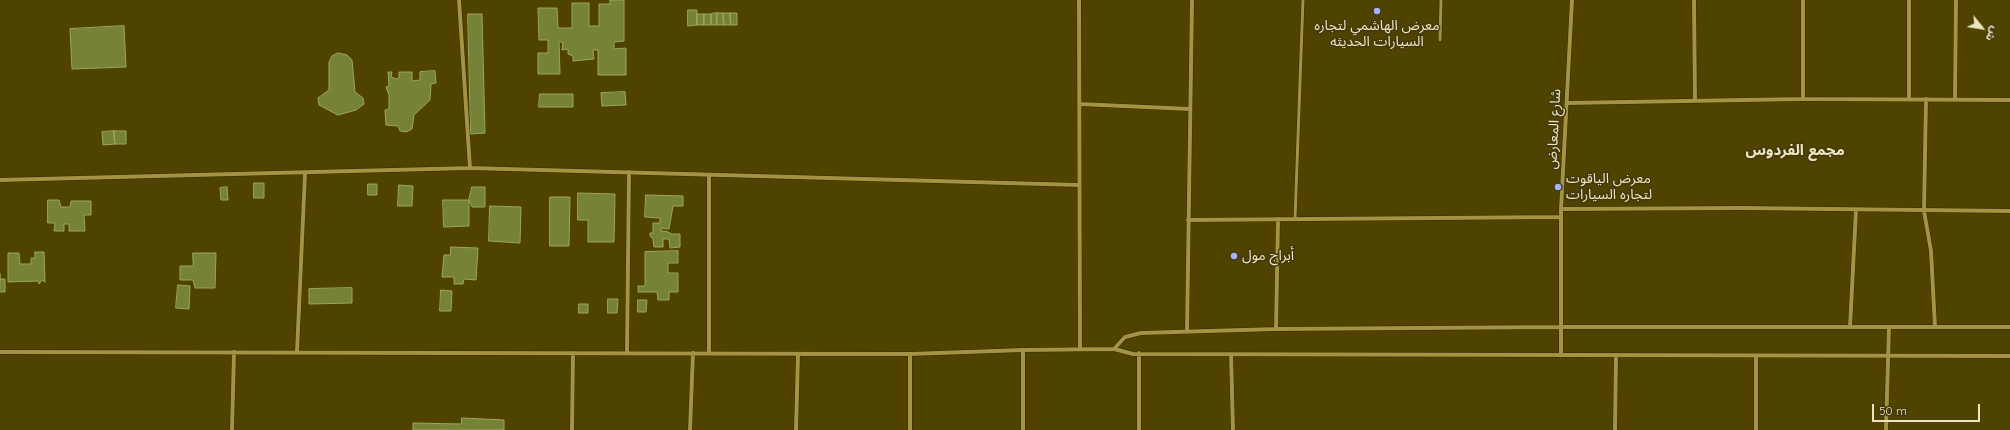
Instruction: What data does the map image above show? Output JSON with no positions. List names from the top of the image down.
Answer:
{
  "streets": {
    "street": ["شارع المعارض"]
  },
  "districts": ["مجمع الفردوس"],
  "places": ["معرض الهاشمي لتجاره السيارات الحديثه", "معرض الياقوت لتجاره السيارات", "أبراج مول"],
  "scale_bar": "50 m",
  "north": "bottom right"
}
